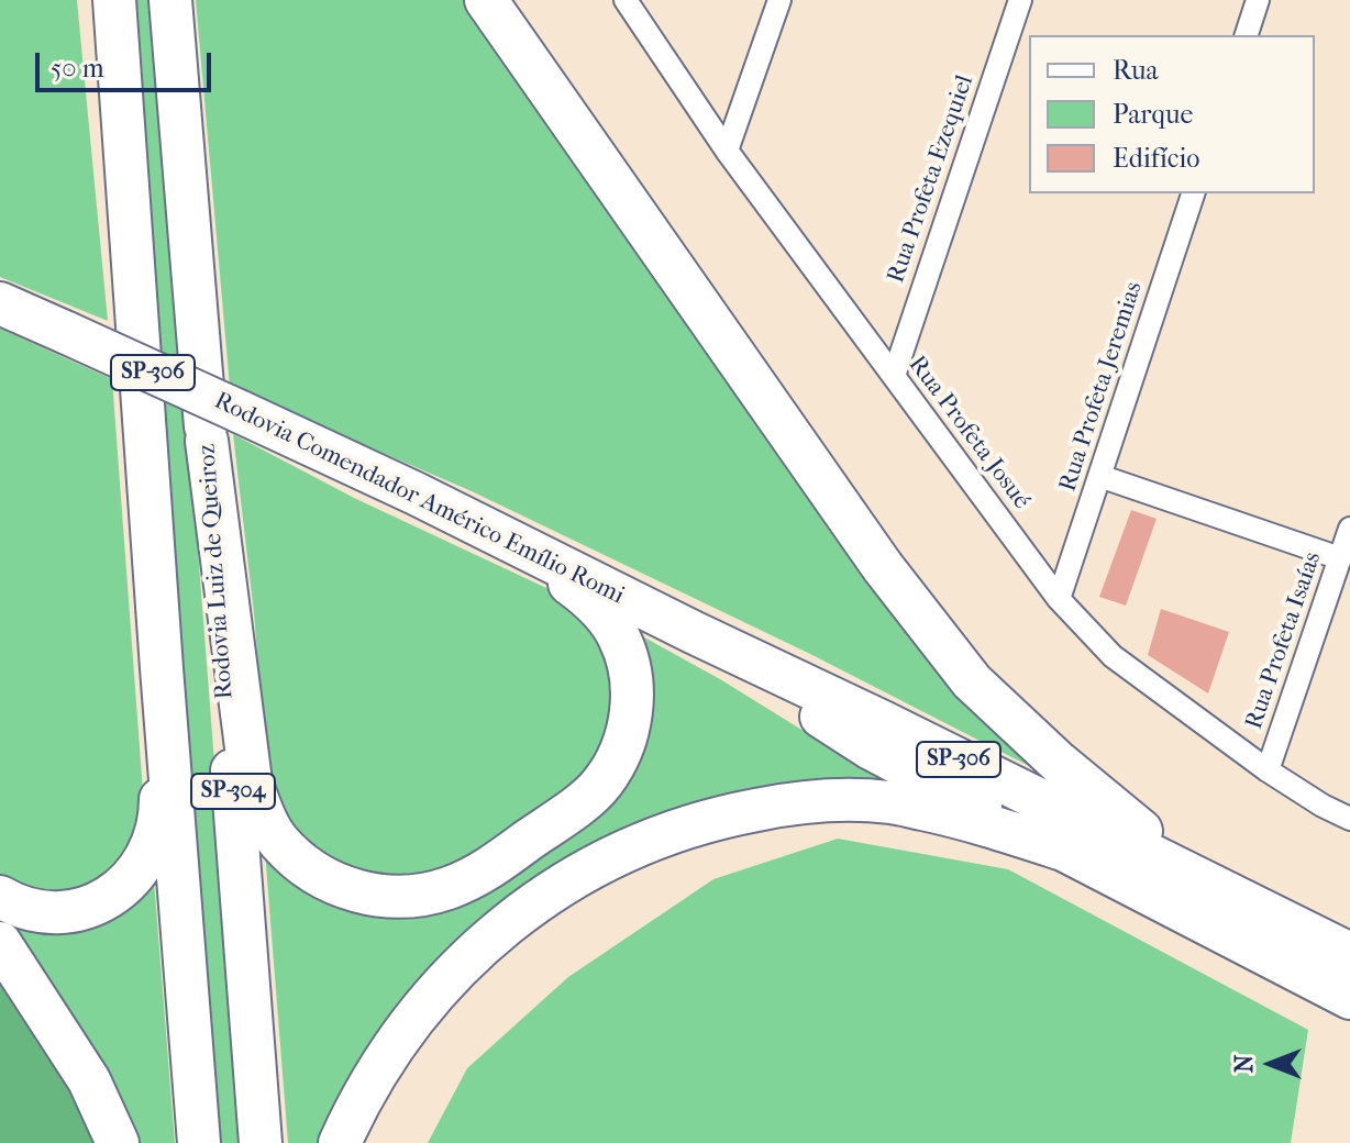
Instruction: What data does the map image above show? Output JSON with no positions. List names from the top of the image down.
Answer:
{
  "streets": {
    "highway": [
      "SP-306",
      "Rodovia Comendador Américo Emílio Romi",
      "Rodovia Luiz de Queiroz",
      "SP-304"
    ],
    "street": [
      "Rua Profeta Ezequiel",
      "Rua Profeta Jeremias",
      "Rua Profeta Josué",
      "Rua Profeta Isaías"
    ]
  },
  "crossings": [
    ["Rua Profeta Ezequiel", "Rua Profeta Josué"],
    ["Rua Profeta Jeremias", "Rua Profeta Josué"],
    ["Rua Profeta Josué", "Rua Profeta Isaías"]
  ],
  "legend": ["Rua", "Parque", "Edifício"],
  "scale_bar": "50 m",
  "north": "left"
}
